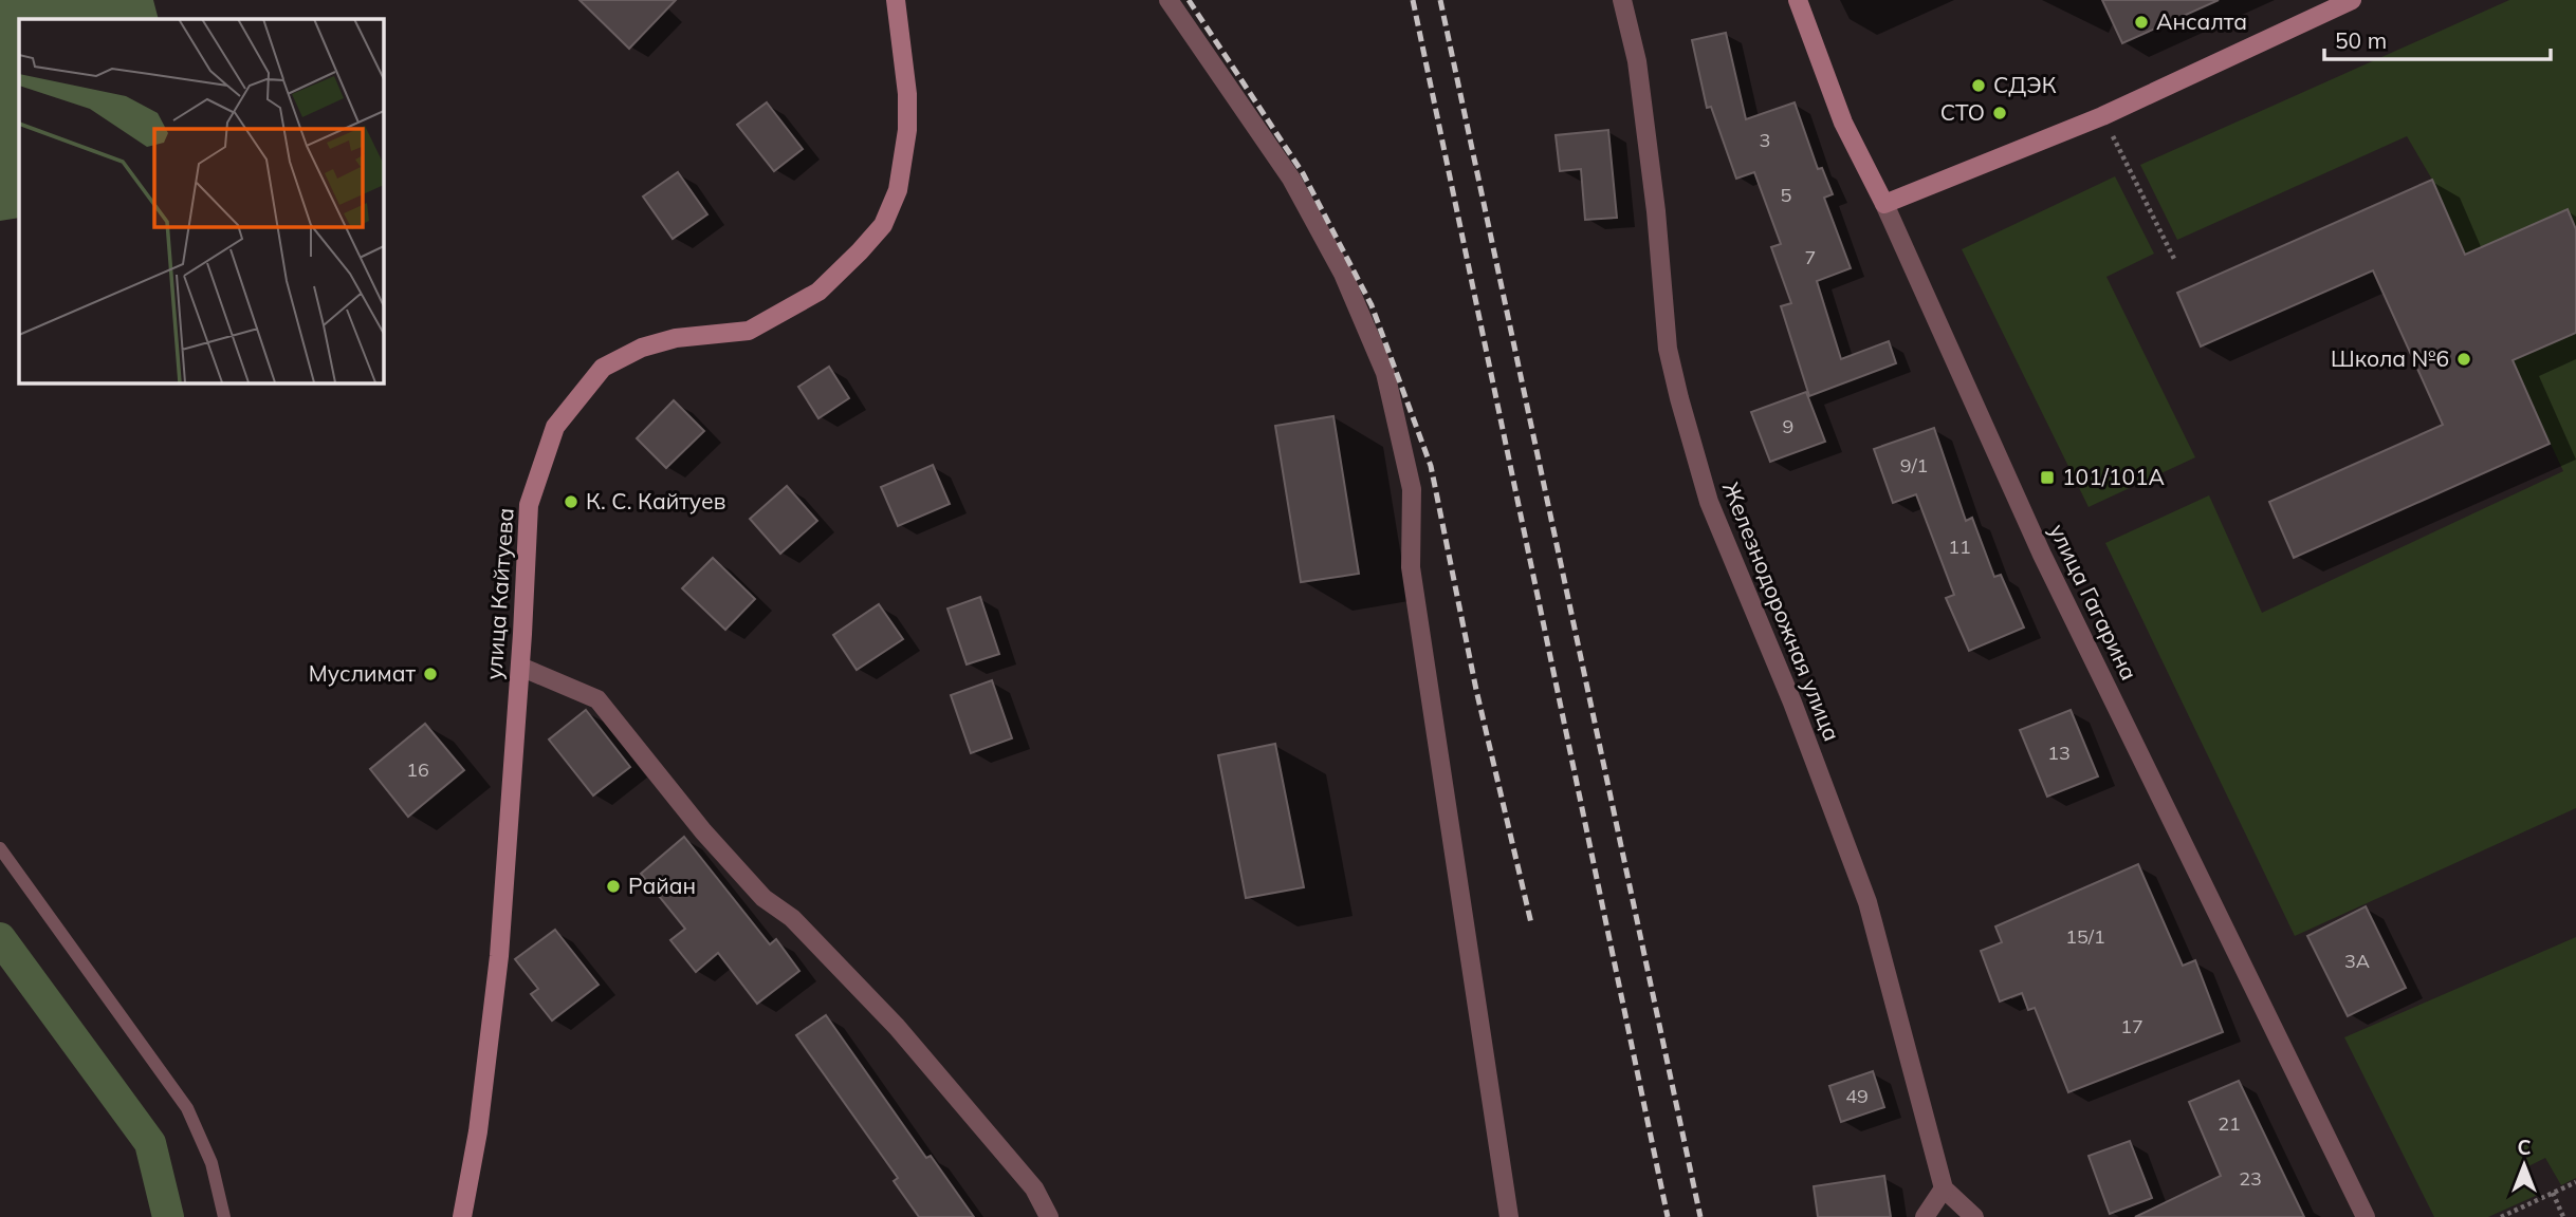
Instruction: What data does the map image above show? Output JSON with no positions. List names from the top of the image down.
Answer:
{
  "streets": {
    "main road": ["улица Кайтуева", "улица Гагарина"],
    "street": ["Железнодорожная улица"]
  },
  "places": {
    "other": [
      "Ансалта",
      "СДЭК",
      "СТО",
      "Школа №6",
      "К. С. Кайтуев",
      "Муслимат",
      "Райан"
    ],
    "transit": ["101/101А"]
  },
  "house_numbers": [
    "3",
    "5",
    "7",
    "9",
    "9/1",
    "11",
    "13",
    "16",
    "15/1",
    "3А",
    "17",
    "49",
    "21",
    "23"
  ],
  "scale_bar": "50 m",
  "north": "top"
}
